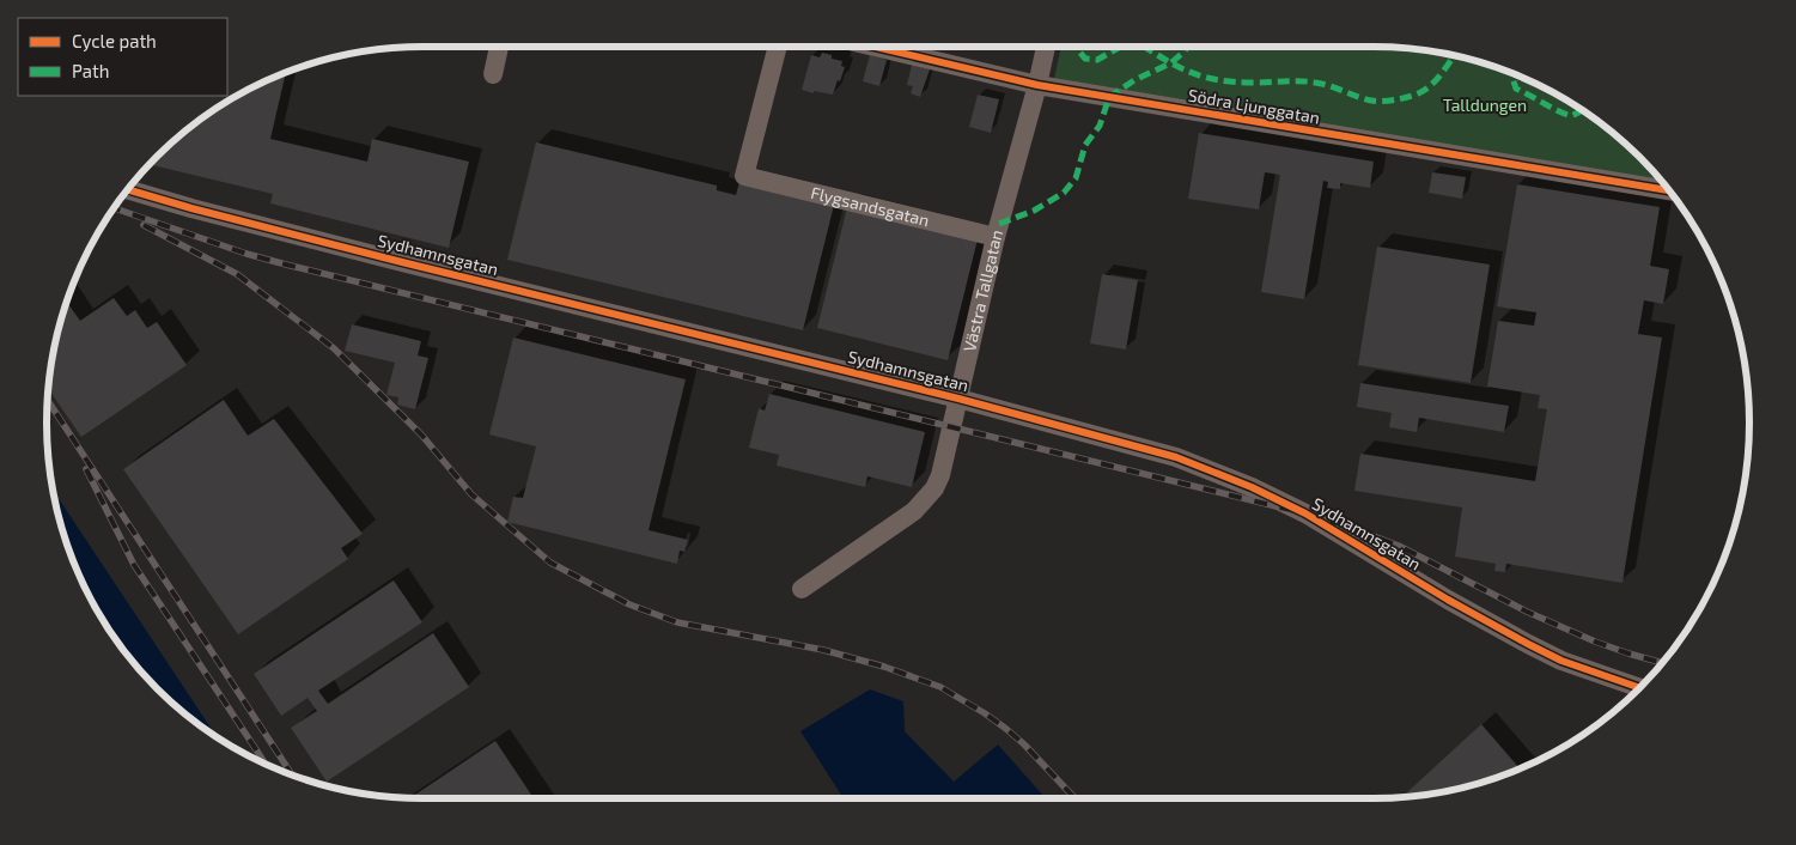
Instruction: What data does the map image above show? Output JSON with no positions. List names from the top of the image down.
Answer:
{
  "streets": {
    "street": [
      "Södra Ljunggatan",
      "Flygsandsgatan",
      "Sydhamnsgatan",
      "Västra Tallgatan"
    ]
  },
  "crossings": [
    ["Södra Ljunggatan", "Västra Tallgatan"],
    ["Flygsandsgatan", "Västra Tallgatan"],
    ["Sydhamnsgatan", "Västra Tallgatan"]
  ],
  "parks": ["Talldungen"],
  "legend": ["Cycle path", "Path"]
}
